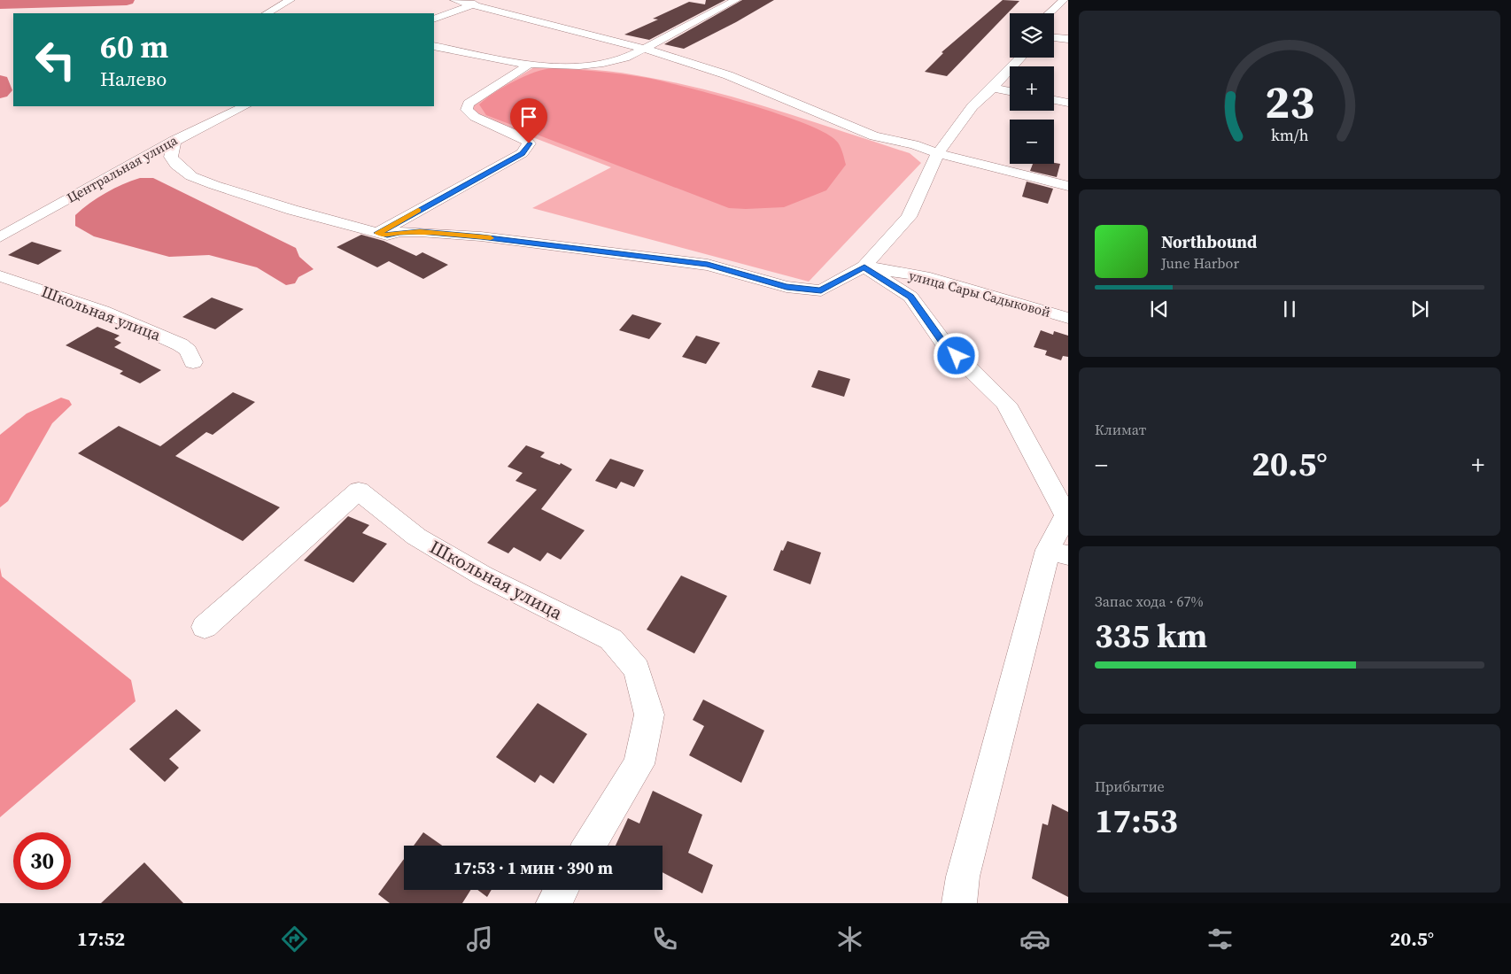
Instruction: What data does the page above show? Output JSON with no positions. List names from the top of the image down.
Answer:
{
  "streets": {
    "street": ["Центральная улица", "улица Сары Садыковой", "Школьная улица"]
  },
  "page": {
    "map_buttons": ["+", "−"],
    "turn": ["60 m", "Налево"],
    "song": ["Northbound", "June Harbor"],
    "tile": [
      "Климат",
      ["Запас хода · 67%", "335 km"],
      ["Прибытие", "17:53"]
    ],
    "heat": ["−", "20.5°", "+"],
    "limit": "30",
    "trip": "17:53 · 1 мин · 390 m",
    "tabs": ["17:52", "20.5°"],
    "gauge": ["23", "km/h"]
  }
}
